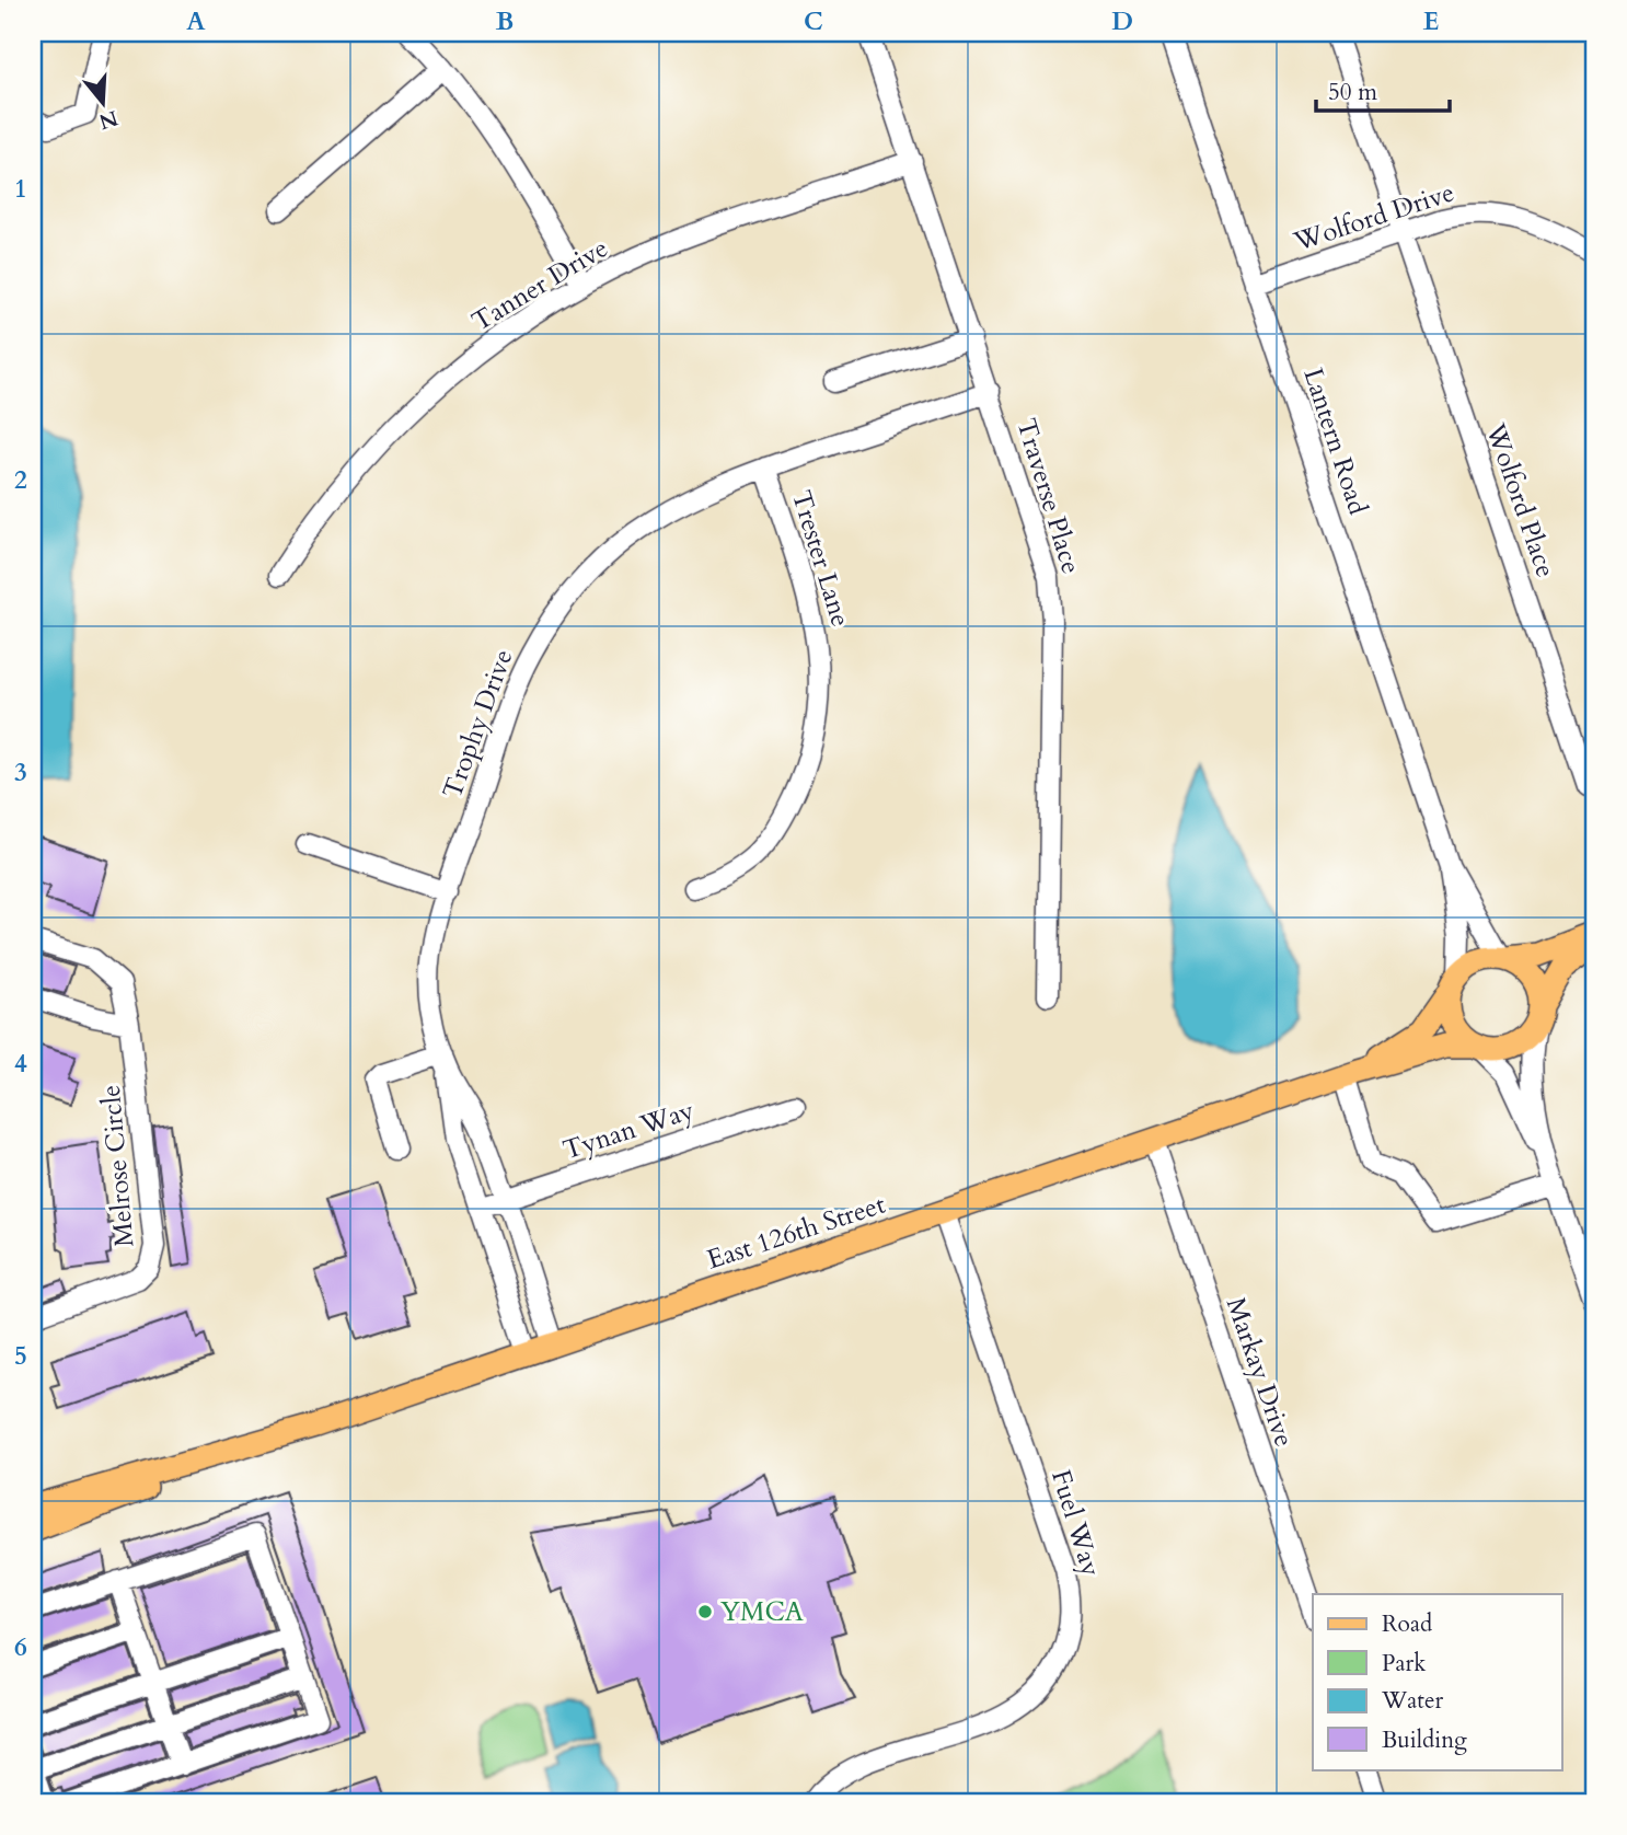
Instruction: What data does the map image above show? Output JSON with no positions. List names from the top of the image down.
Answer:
{
  "streets": {
    "main road": ["East 126th Street"],
    "street": [
      "Wolford Drive",
      "Tanner Drive",
      "Lantern Road",
      "Traverse Place",
      "Wolford Place",
      "Trester Lane",
      "Trophy Drive",
      "Tynan Way",
      "Melrose Circle",
      "Markay Drive",
      "Fuel Way"
    ]
  },
  "crossings": [
    ["Wolford Drive", "Lantern Road"],
    ["Wolford Drive", "Wolford Place"],
    ["Tanner Drive", "Traverse Place"],
    ["Lantern Road", "East 126th Street"],
    ["Traverse Place", "Trophy Drive"],
    ["Trester Lane", "Trophy Drive"],
    ["Trophy Drive", "Tynan Way"],
    ["Trophy Drive", "East 126th Street"],
    ["East 126th Street", "Markay Drive"],
    ["East 126th Street", "Fuel Way"]
  ],
  "places": ["YMCA"],
  "legend": [
    "Road",
    "Park",
    "Water",
    "Building"
  ],
  "scale_bar": "50 m",
  "north": "bottom",
  "grid": {
    "columns": [
      "A",
      "B",
      "C",
      "D",
      "E"
    ],
    "rows": [
      "1",
      "2",
      "3",
      "4",
      "5",
      "6"
    ]
  }
}
